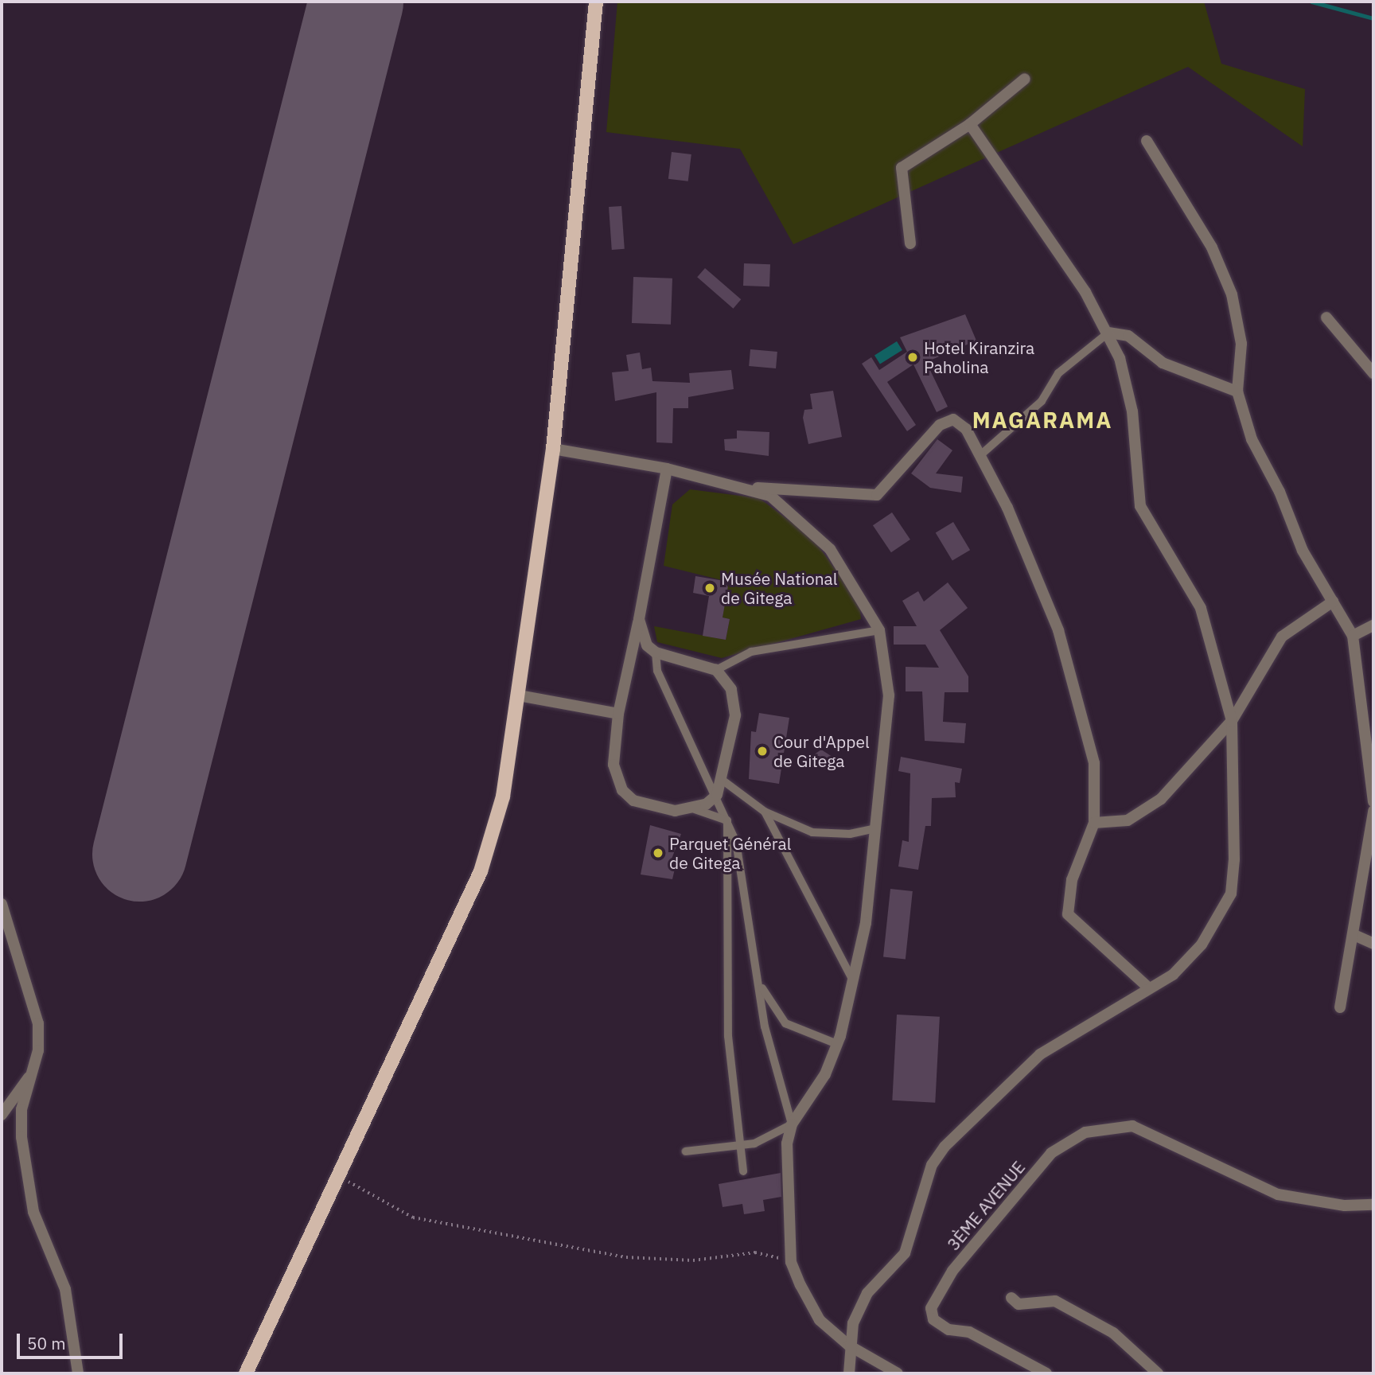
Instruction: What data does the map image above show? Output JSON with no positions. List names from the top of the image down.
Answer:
{
  "streets": {
    "street": ["3ÈME AVENUE"]
  },
  "districts": ["MAGARAMA"],
  "places": [
    "Hotel Kiranzira Paholina",
    "Musée National de Gitega",
    "Cour d'Appel de Gitega",
    "Parquet Général de Gitega"
  ],
  "scale_bar": "50 m"
}
